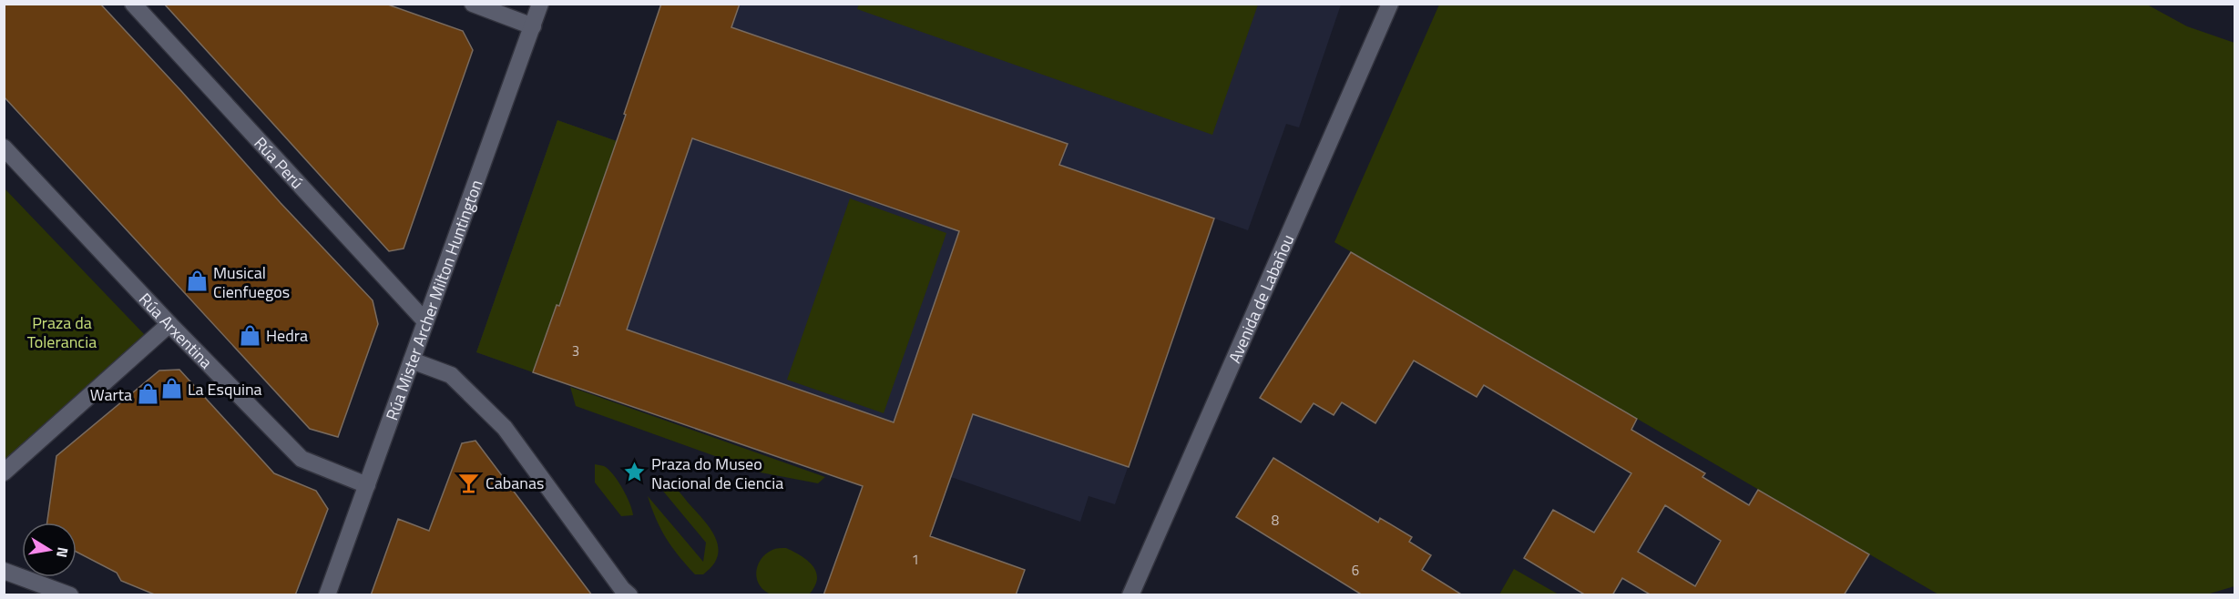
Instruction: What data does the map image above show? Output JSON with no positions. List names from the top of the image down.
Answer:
{
  "streets": {
    "street": [
      "Rúa Perú",
      "Rúa Mister Archer Milton Huntington",
      "Avenida de Labañou",
      "Rúa Arxentina"
    ]
  },
  "crossings": [
    ["Rúa Perú", "Rúa Mister Archer Milton Huntington"],
    ["Rúa Mister Archer Milton Huntington", "Rúa Arxentina"]
  ],
  "parks": ["Praza da Tolerancia"],
  "places": {
    "shop": [
      "Musical Cienfuegos",
      "Hedra",
      "La Esquina",
      "Warta"
    ],
    "place": ["Praza do Museo Nacional de Ciencia"],
    "bar": ["Cabanas"]
  },
  "house_numbers": [
    "3",
    "8",
    "1",
    "6"
  ],
  "north": "right"
}
